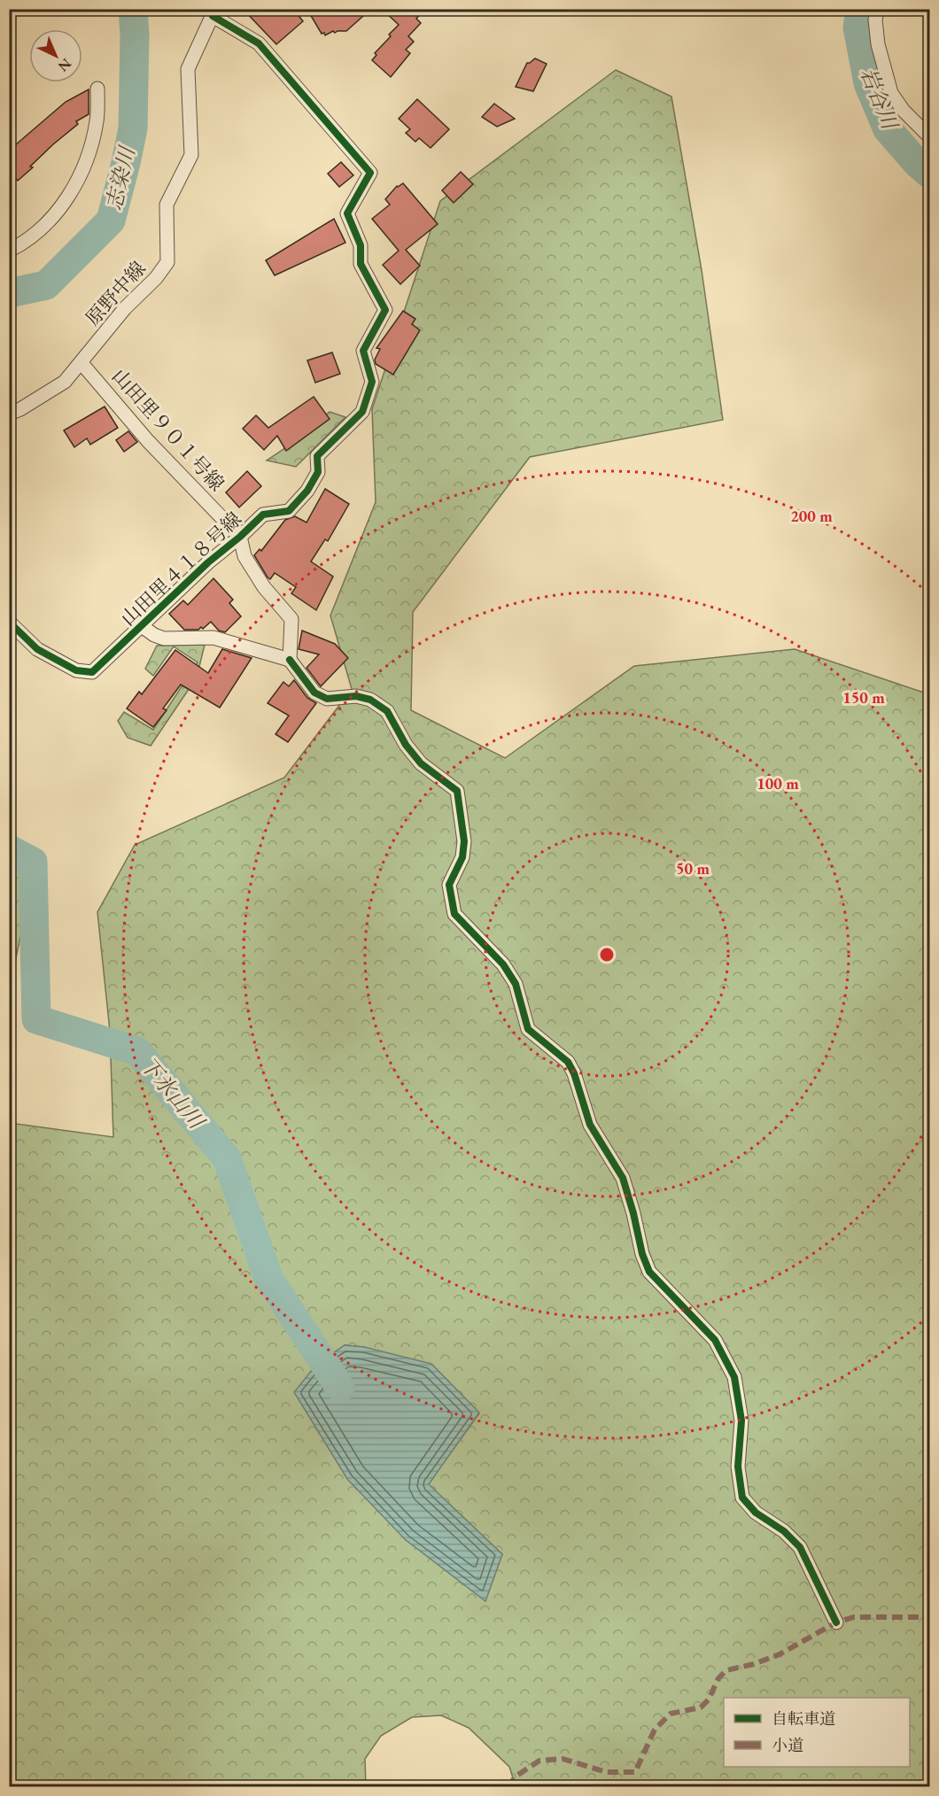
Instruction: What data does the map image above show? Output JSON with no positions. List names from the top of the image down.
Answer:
{
  "streets": {
    "street": ["原野中線", "山田里９０１号線", "山田里４１８号線"]
  },
  "crossings": [
    ["原野中線", "山田里９０１号線"],
    ["原野中線", "山田里４１８号線"],
    ["山田里９０１号線", "山田里４１８号線"]
  ],
  "water": ["岩谷川", "志染川", "下氷山川"],
  "legend": ["自転車道", "小道"],
  "north": "bottom right",
  "rings": [
    "200 m",
    "150 m",
    "100 m",
    "50 m"
  ]
}
